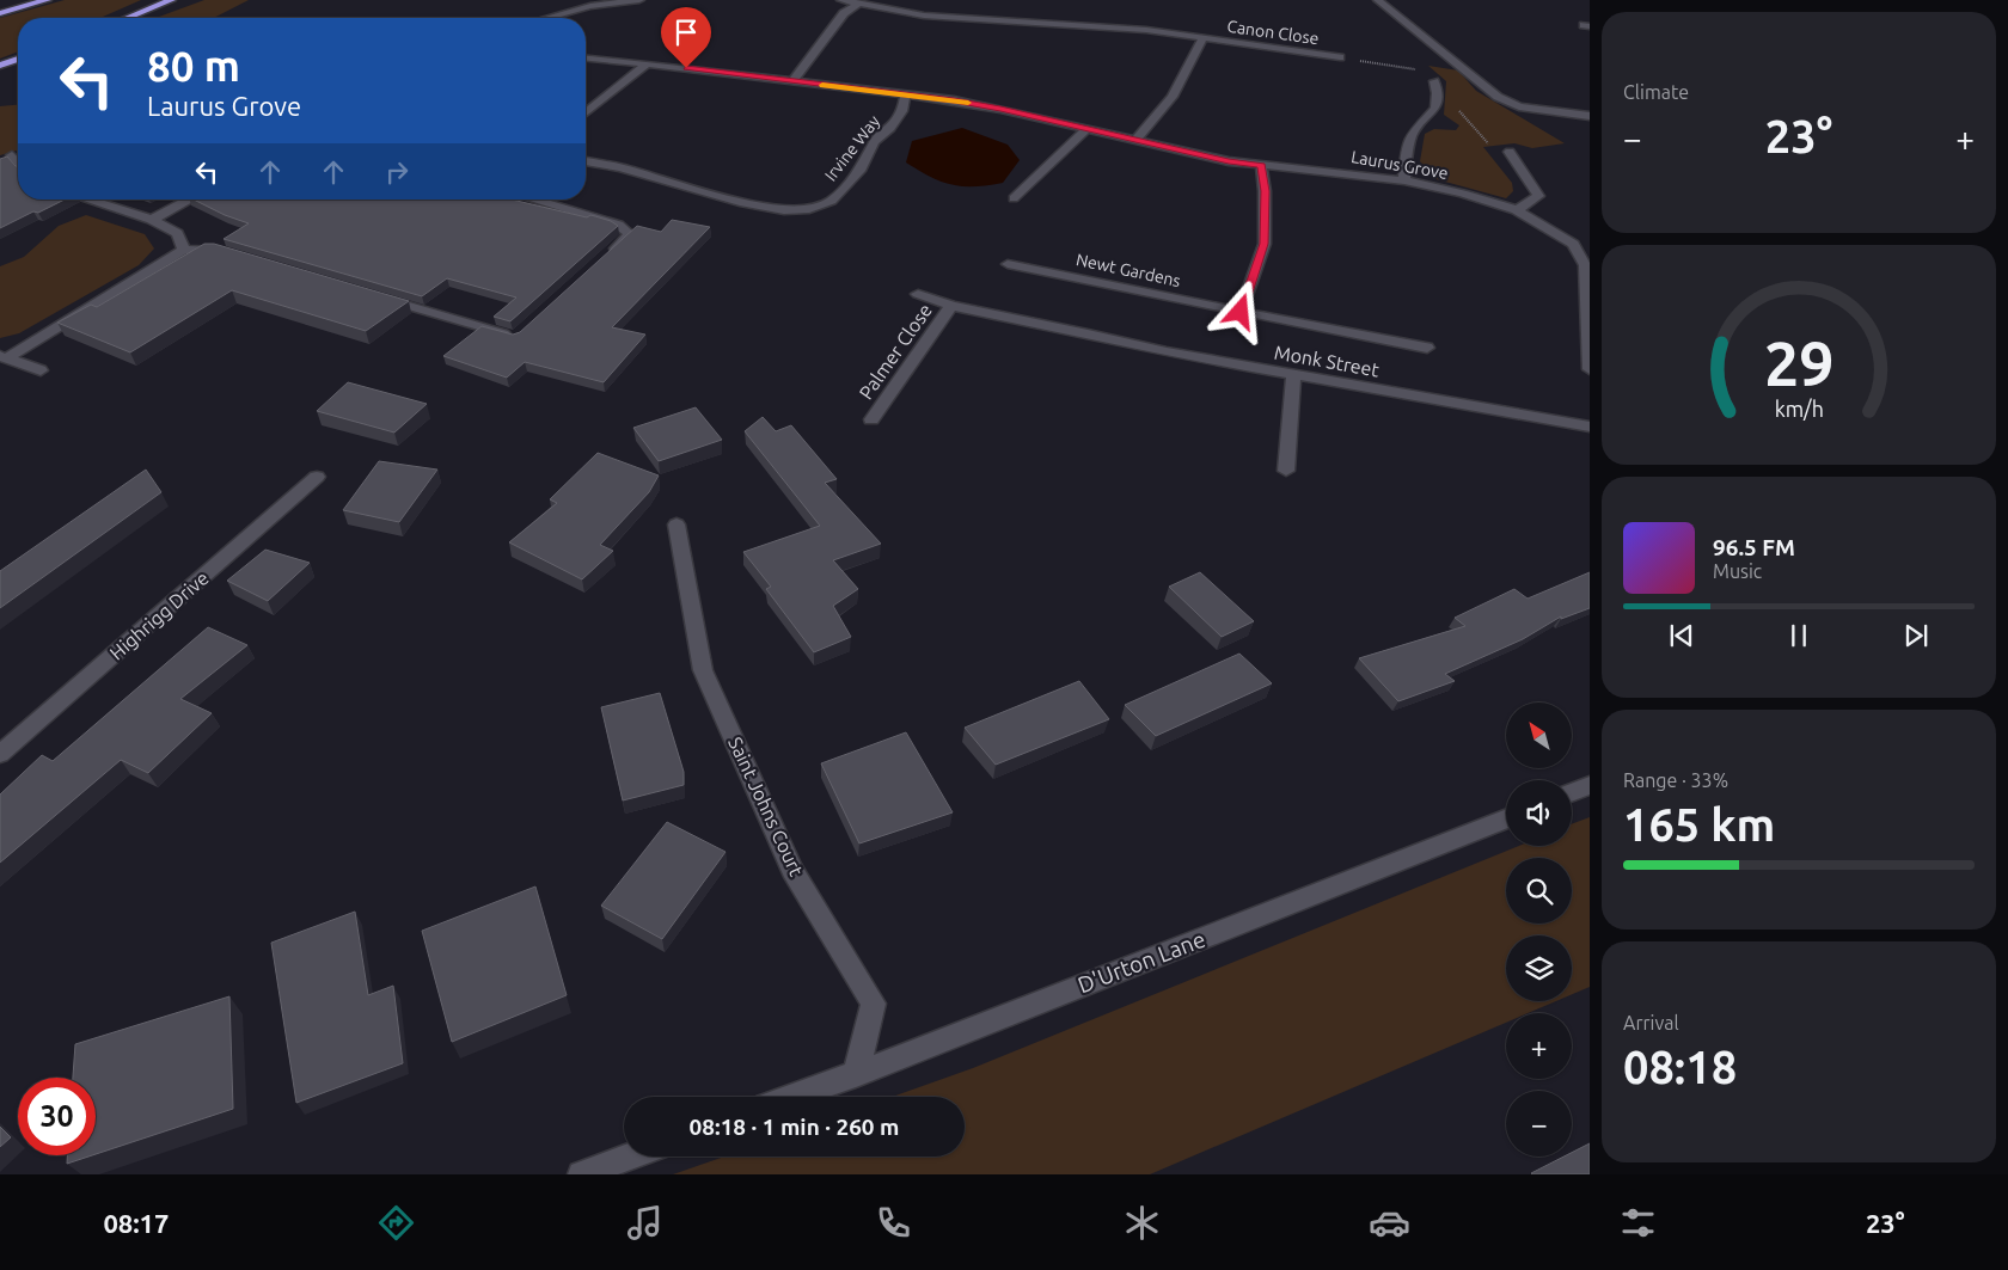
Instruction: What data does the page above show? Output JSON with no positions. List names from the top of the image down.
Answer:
{
  "streets": {
    "street": [
      "Canon Close",
      "Irvine Way",
      "Laurus Grove",
      "Newt Gardens",
      "Palmer Close",
      "Monk Street",
      "Highrigg Drive",
      "Saint Johns Court",
      "D'Urton Lane"
    ]
  },
  "crossings": [
    ["Canon Close", "Laurus Grove"],
    ["Irvine Way", "Laurus Grove"],
    ["Palmer Close", "Monk Street"],
    ["Saint Johns Court", "D'Urton Lane"]
  ],
  "north": "top left",
  "page": {
    "tile": [
      "Climate",
      ["Range · 33%", "165 km"],
      ["Arrival", "08:18"]
    ],
    "turn": ["80 m", "Laurus Grove"],
    "heat": ["−", "23°", "+"],
    "song": ["96.5 FM", "Music"],
    "map_buttons": ["+", "−"],
    "limit": "30",
    "trip": "08:18 · 1 min · 260 m",
    "tabs": ["08:17", "23°"],
    "gauge": ["29", "km/h"]
  }
}
